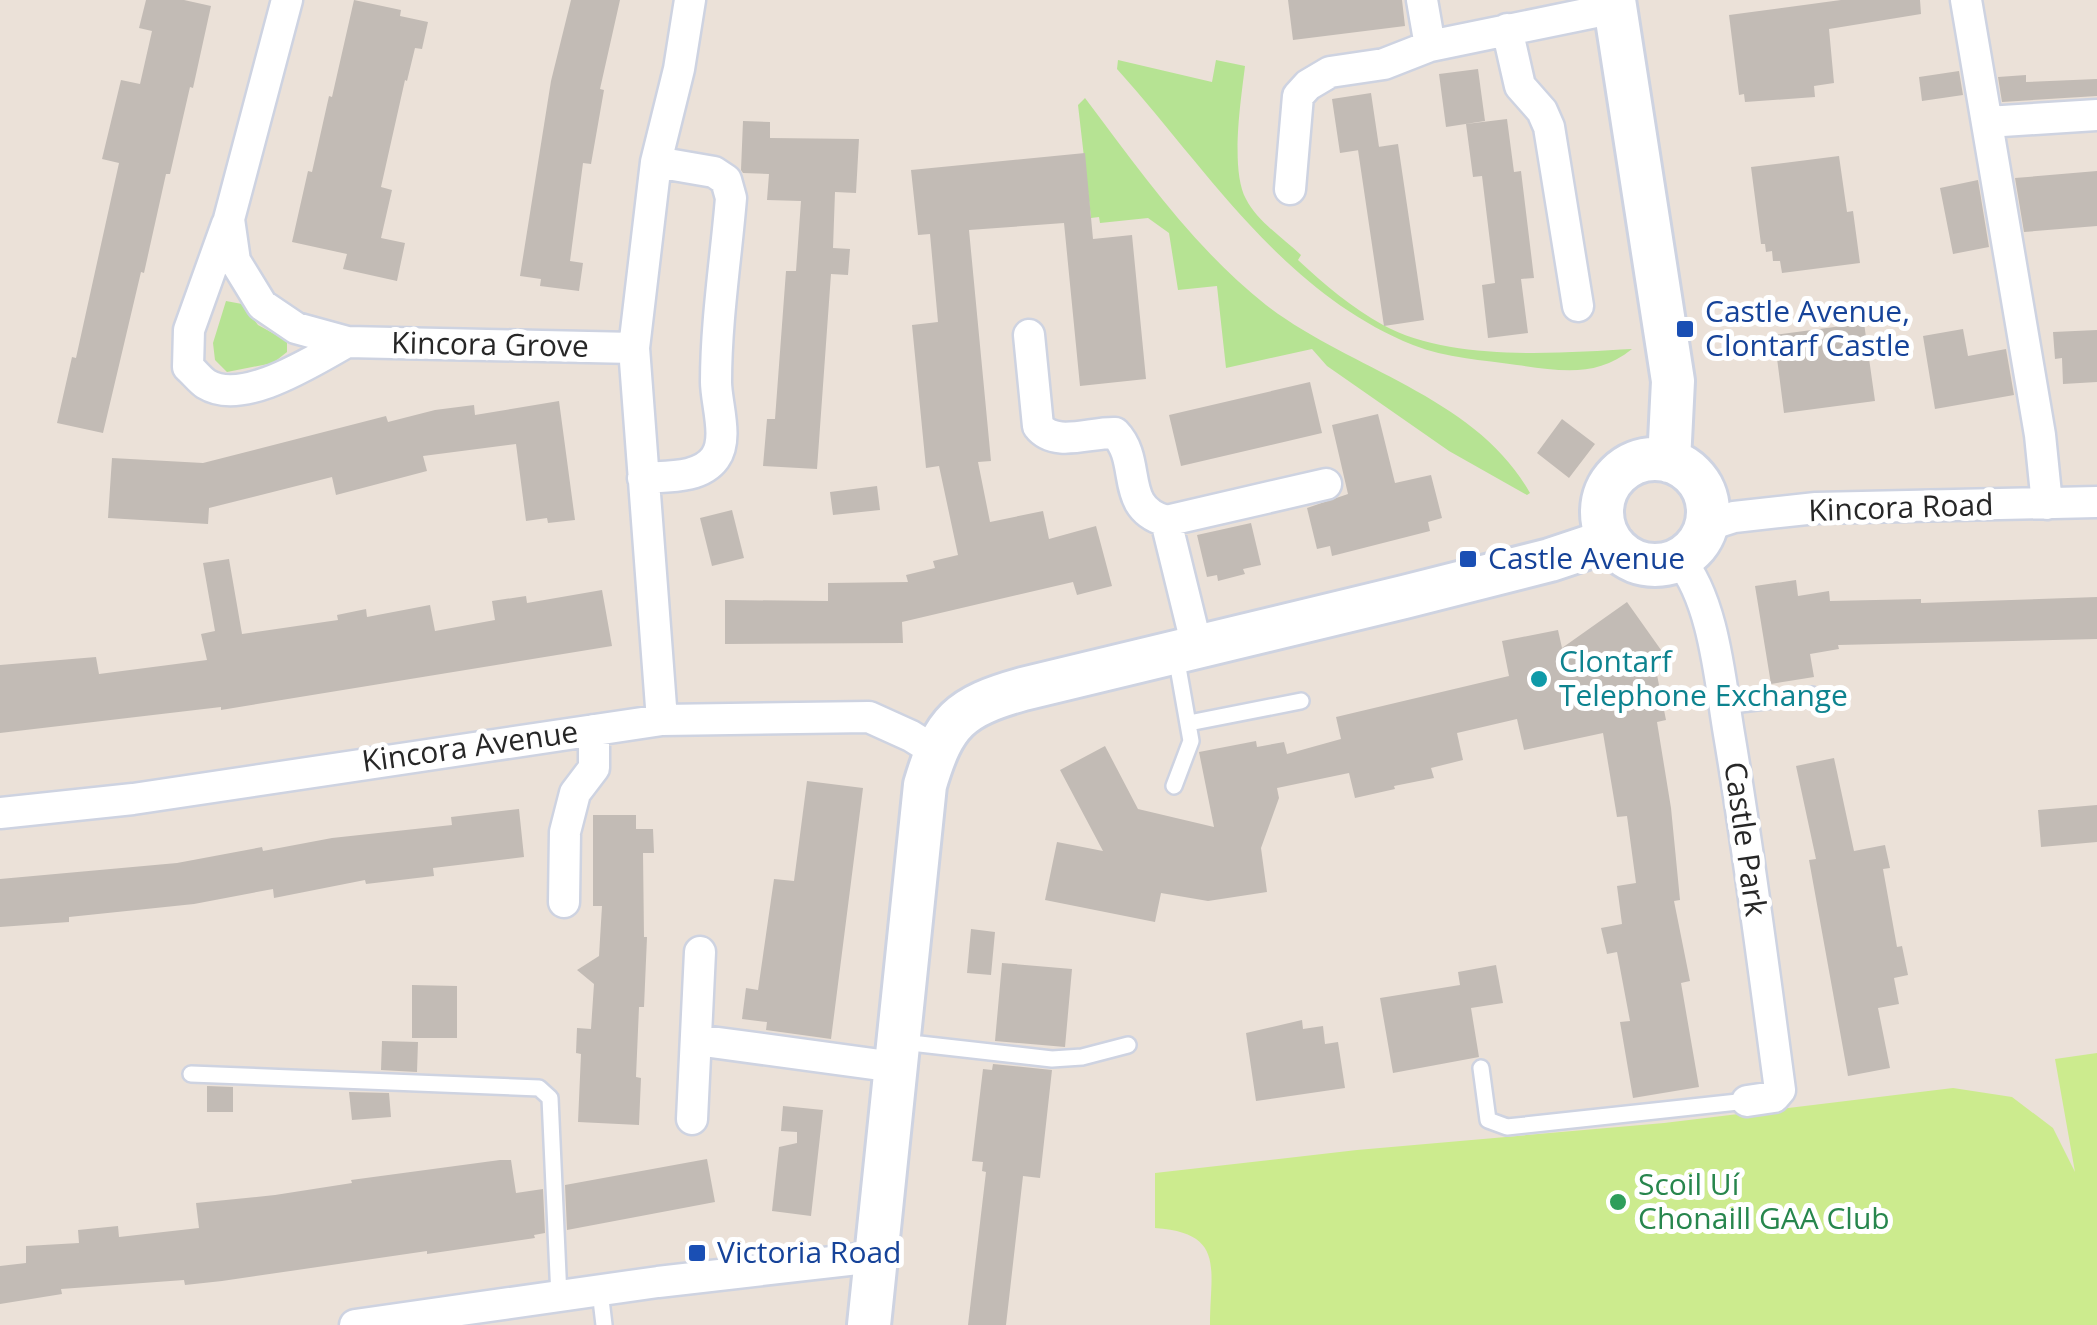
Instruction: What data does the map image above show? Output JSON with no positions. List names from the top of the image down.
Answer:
{
  "streets": {
    "street": [
      "Kincora Grove",
      "Kincora Road",
      "Kincora Avenue",
      "Castle Park"
    ]
  },
  "crossings": [
    ["Kincora Road", "Castle Park"]
  ],
  "places": {
    "transit": ["Castle Avenue, Clontarf Castle", "Castle Avenue", "Victoria Road"],
    "other": ["Clontarf Telephone Exchange", "Scoil Uí Chonaill GAA Club"]
  }
}
